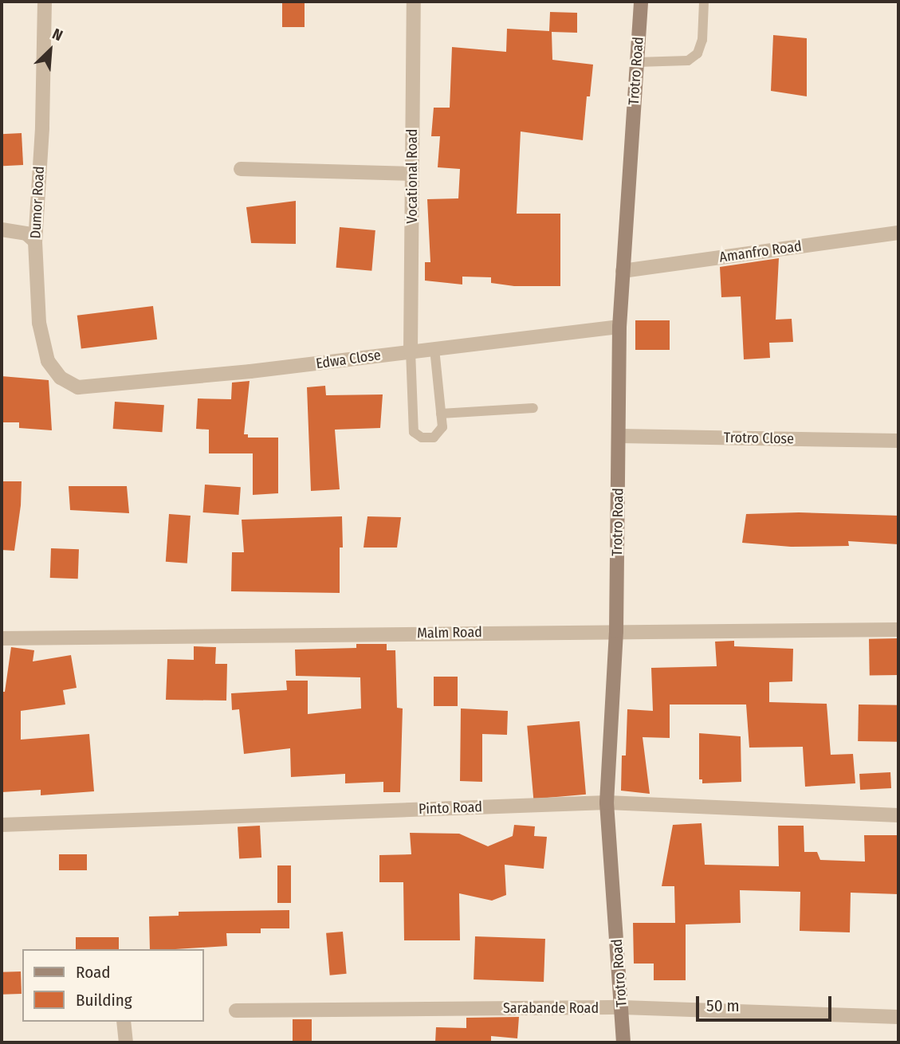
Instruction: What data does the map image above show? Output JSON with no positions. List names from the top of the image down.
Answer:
{
  "streets": {
    "street": [
      "Trotro Road",
      "Vocational Road",
      "Dumor Road",
      "Amanfro Road",
      "Edwa Close",
      "Trotro Close",
      "Malm Road",
      "Pinto Road",
      "Sarabande Road"
    ]
  },
  "crossings": [
    ["Trotro Road", "Amanfro Road"],
    ["Trotro Road", "Edwa Close"],
    ["Trotro Road", "Trotro Close"],
    ["Trotro Road", "Malm Road"],
    ["Trotro Road", "Pinto Road"],
    ["Trotro Road", "Sarabande Road"],
    ["Vocational Road", "Edwa Close"],
    ["Dumor Road", "Edwa Close"]
  ],
  "legend": ["Road", "Building"],
  "scale_bar": "50 m",
  "north": "top right"
}
